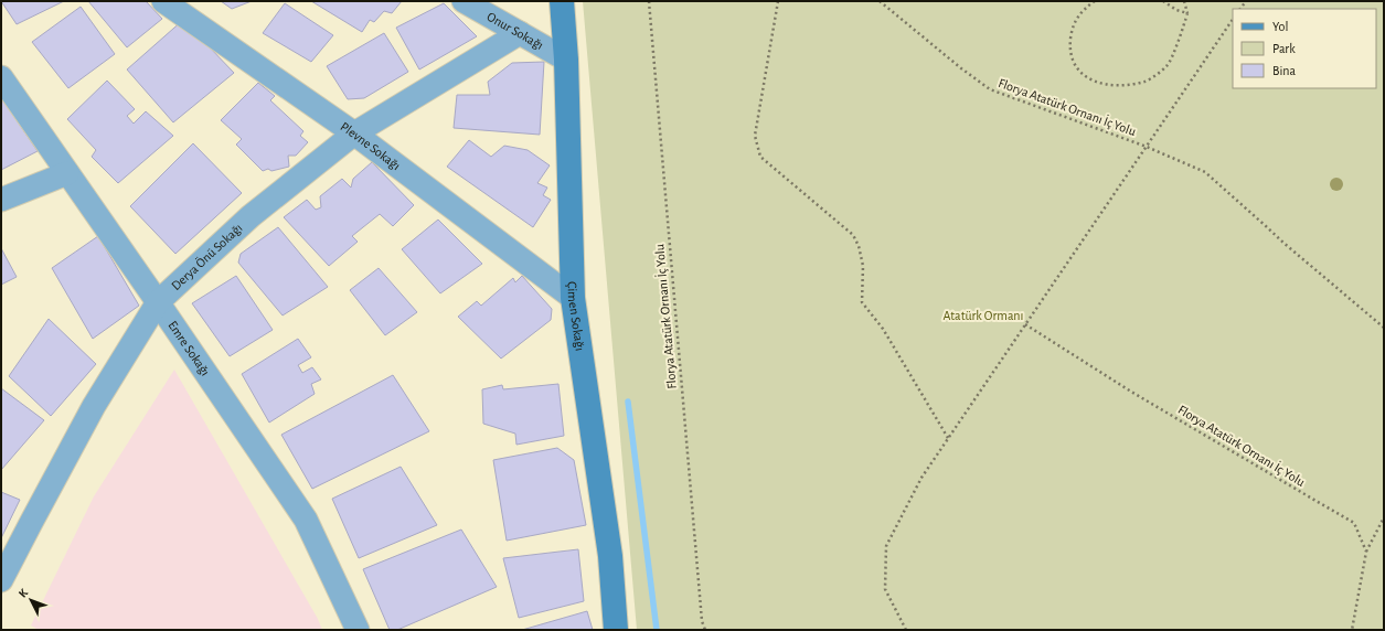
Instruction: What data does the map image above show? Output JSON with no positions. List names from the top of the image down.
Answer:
{
  "streets": {
    "main road": ["Çimen Sokağı"],
    "street": [
      "Onur Sokağı",
      "Plevne Sokağı",
      "Derya Önü Sokağı",
      "Emre Sokağı"
    ],
    "path": ["Florya Atatürk Ornanı İç Yolu"]
  },
  "crossings": [
    ["Onur Sokağı", "Derya Önü Sokağı"],
    ["Onur Sokağı", "Çimen Sokağı"],
    ["Plevne Sokağı", "Derya Önü Sokağı"],
    ["Plevne Sokağı", "Çimen Sokağı"],
    ["Derya Önü Sokağı", "Emre Sokağı"]
  ],
  "parks": ["Atatürk Ormanı"],
  "legend": ["Yol", "Park", "Bina"],
  "north": "top left"
}
